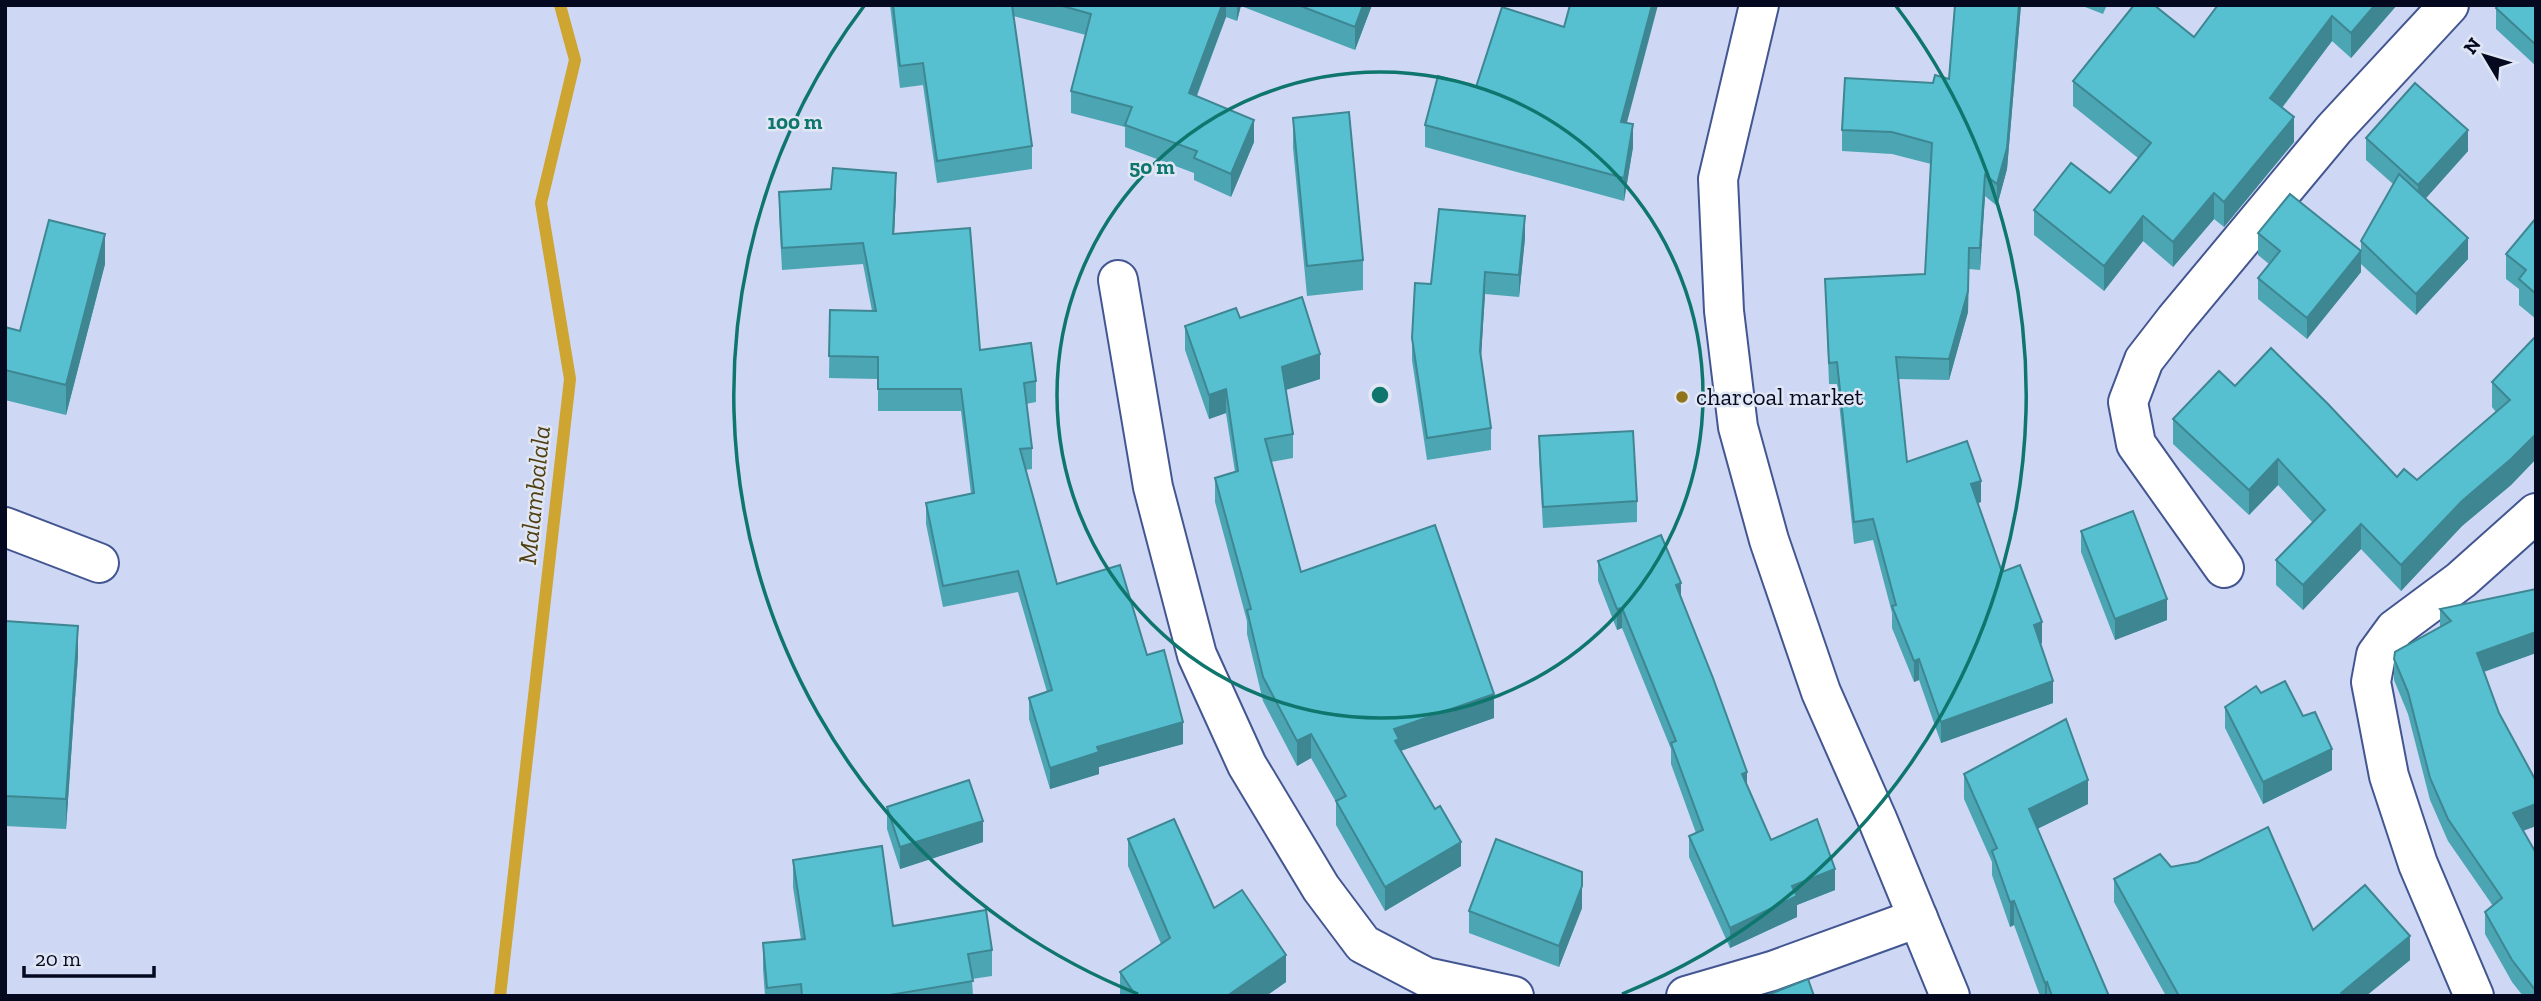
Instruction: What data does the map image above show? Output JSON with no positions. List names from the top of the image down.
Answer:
{
  "water": ["Malambalala"],
  "places": ["charcoal market"],
  "scale_bar": "20 m",
  "north": "top left",
  "rings": ["100 m", "50 m"]
}
